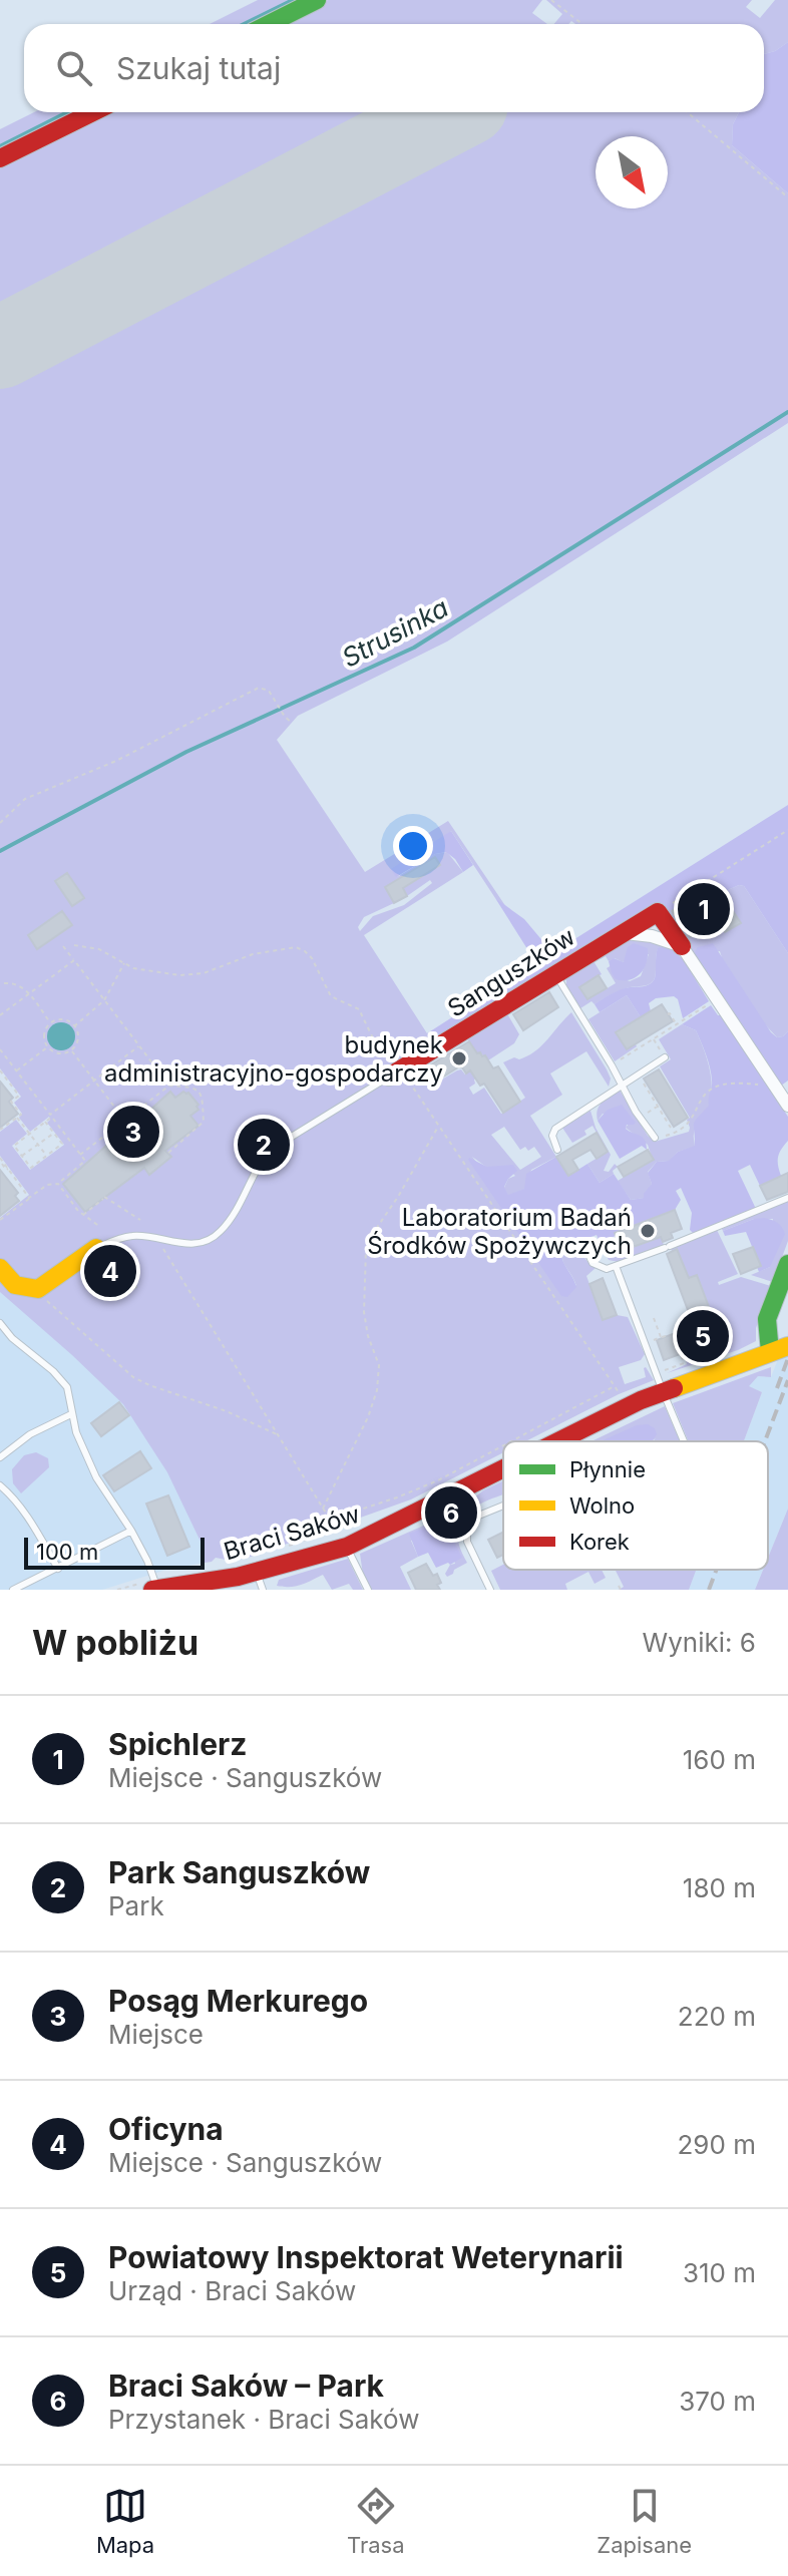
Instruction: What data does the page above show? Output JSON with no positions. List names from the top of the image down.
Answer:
{
  "streets": {
    "street": ["Sanguszków", "Braci Saków"]
  },
  "water": ["Strusinka"],
  "places": ["budynek administracyjno-gospodarczy", "Laboratorium Badań Środków Spożywczych"],
  "legend": ["Płynnie", "Wolno", "Korek"],
  "scale_bar": "100 m",
  "north": "bottom right",
  "page": {
    "search": "Szukaj tutaj",
    "pins": [
      "1",
      "3",
      "2",
      "4",
      "5",
      "6"
    ],
    "scale": "100 m",
    "heading": ["W pobliżu", "Wyniki: 6"],
    "list": [
      {
        "mark": "1",
        "name": "Spichlerz",
        "note": "Miejsce · Sanguszków",
        "value": "160 m"
      },
      {
        "mark": "2",
        "name": "Park Sanguszków",
        "note": "Park",
        "value": "180 m"
      },
      {
        "mark": "3",
        "name": "Posąg Merkurego",
        "note": "Miejsce",
        "value": "220 m"
      },
      {
        "mark": "4",
        "name": "Oficyna",
        "note": "Miejsce · Sanguszków",
        "value": "290 m"
      },
      {
        "mark": "5",
        "name": "Powiatowy Inspektorat Weterynarii",
        "note": "Urząd · Braci Saków",
        "value": "310 m"
      },
      {
        "mark": "6",
        "name": "Braci Saków – Park",
        "note": "Przystanek · Braci Saków",
        "value": "370 m"
      }
    ],
    "nav": ["Mapa", "Trasa", "Zapisane"]
  }
}
